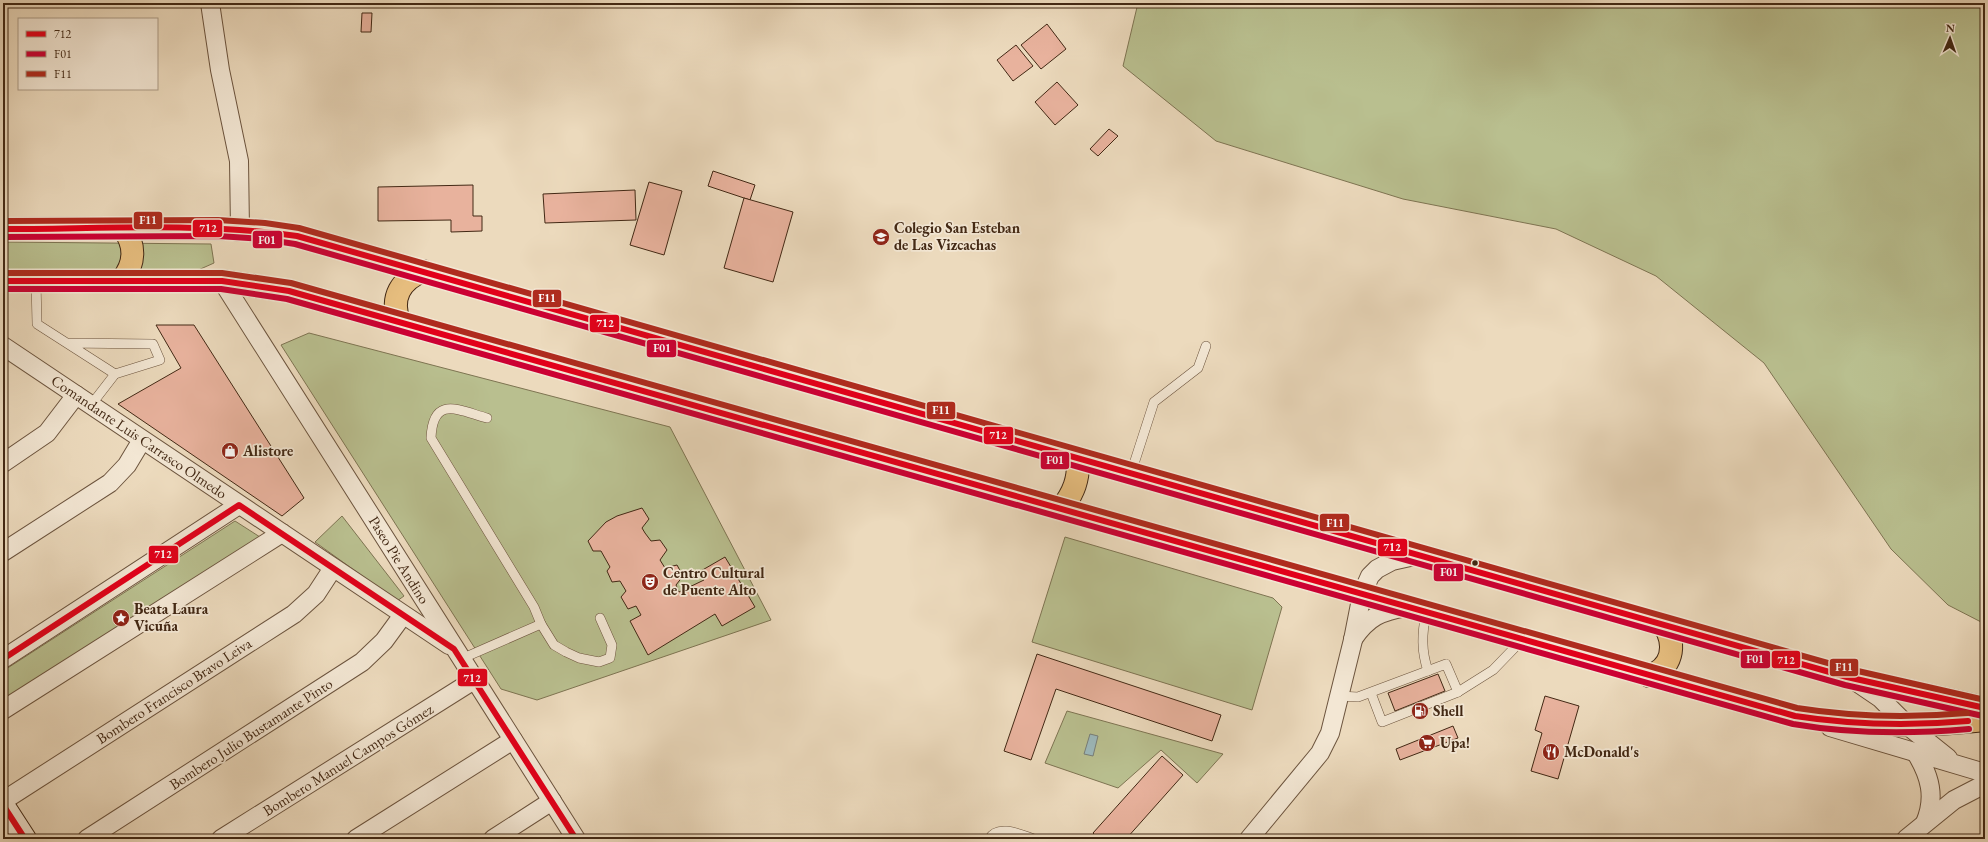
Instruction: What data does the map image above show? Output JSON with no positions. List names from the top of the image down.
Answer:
{
  "streets": {
    "street": [
      "Comandante Luis Carrasco Olmedo",
      "Paseo Pie Andino",
      "Bombero Francisco Bravo Leiva",
      "Bombero Julio Bustamante Pinto",
      "Bombero Manuel Campos Gómez"
    ]
  },
  "crossings": [
    ["Comandante Luis Carrasco Olmedo", "Paseo Pie Andino"],
    ["Comandante Luis Carrasco Olmedo", "Bombero Francisco Bravo Leiva"],
    ["Comandante Luis Carrasco Olmedo", "Bombero Julio Bustamante Pinto"],
    ["Paseo Pie Andino", "Bombero Manuel Campos Gómez"]
  ],
  "places": {
    "school or university": ["Colegio San Esteban de Las Vizcachas"],
    "shop": ["Alistore"],
    "theatre": ["Centro Cultural de Puente Alto"],
    "place": ["Beata Laura Vicuña"],
    "fuel station": ["Shell"],
    "supermarket": ["Upa!"],
    "restaurant": ["McDonald's"]
  },
  "lines": ["transit line F11", "transit line 712", "transit line F01"],
  "legend": ["712", "F01", "F11"],
  "north": "top"
}
